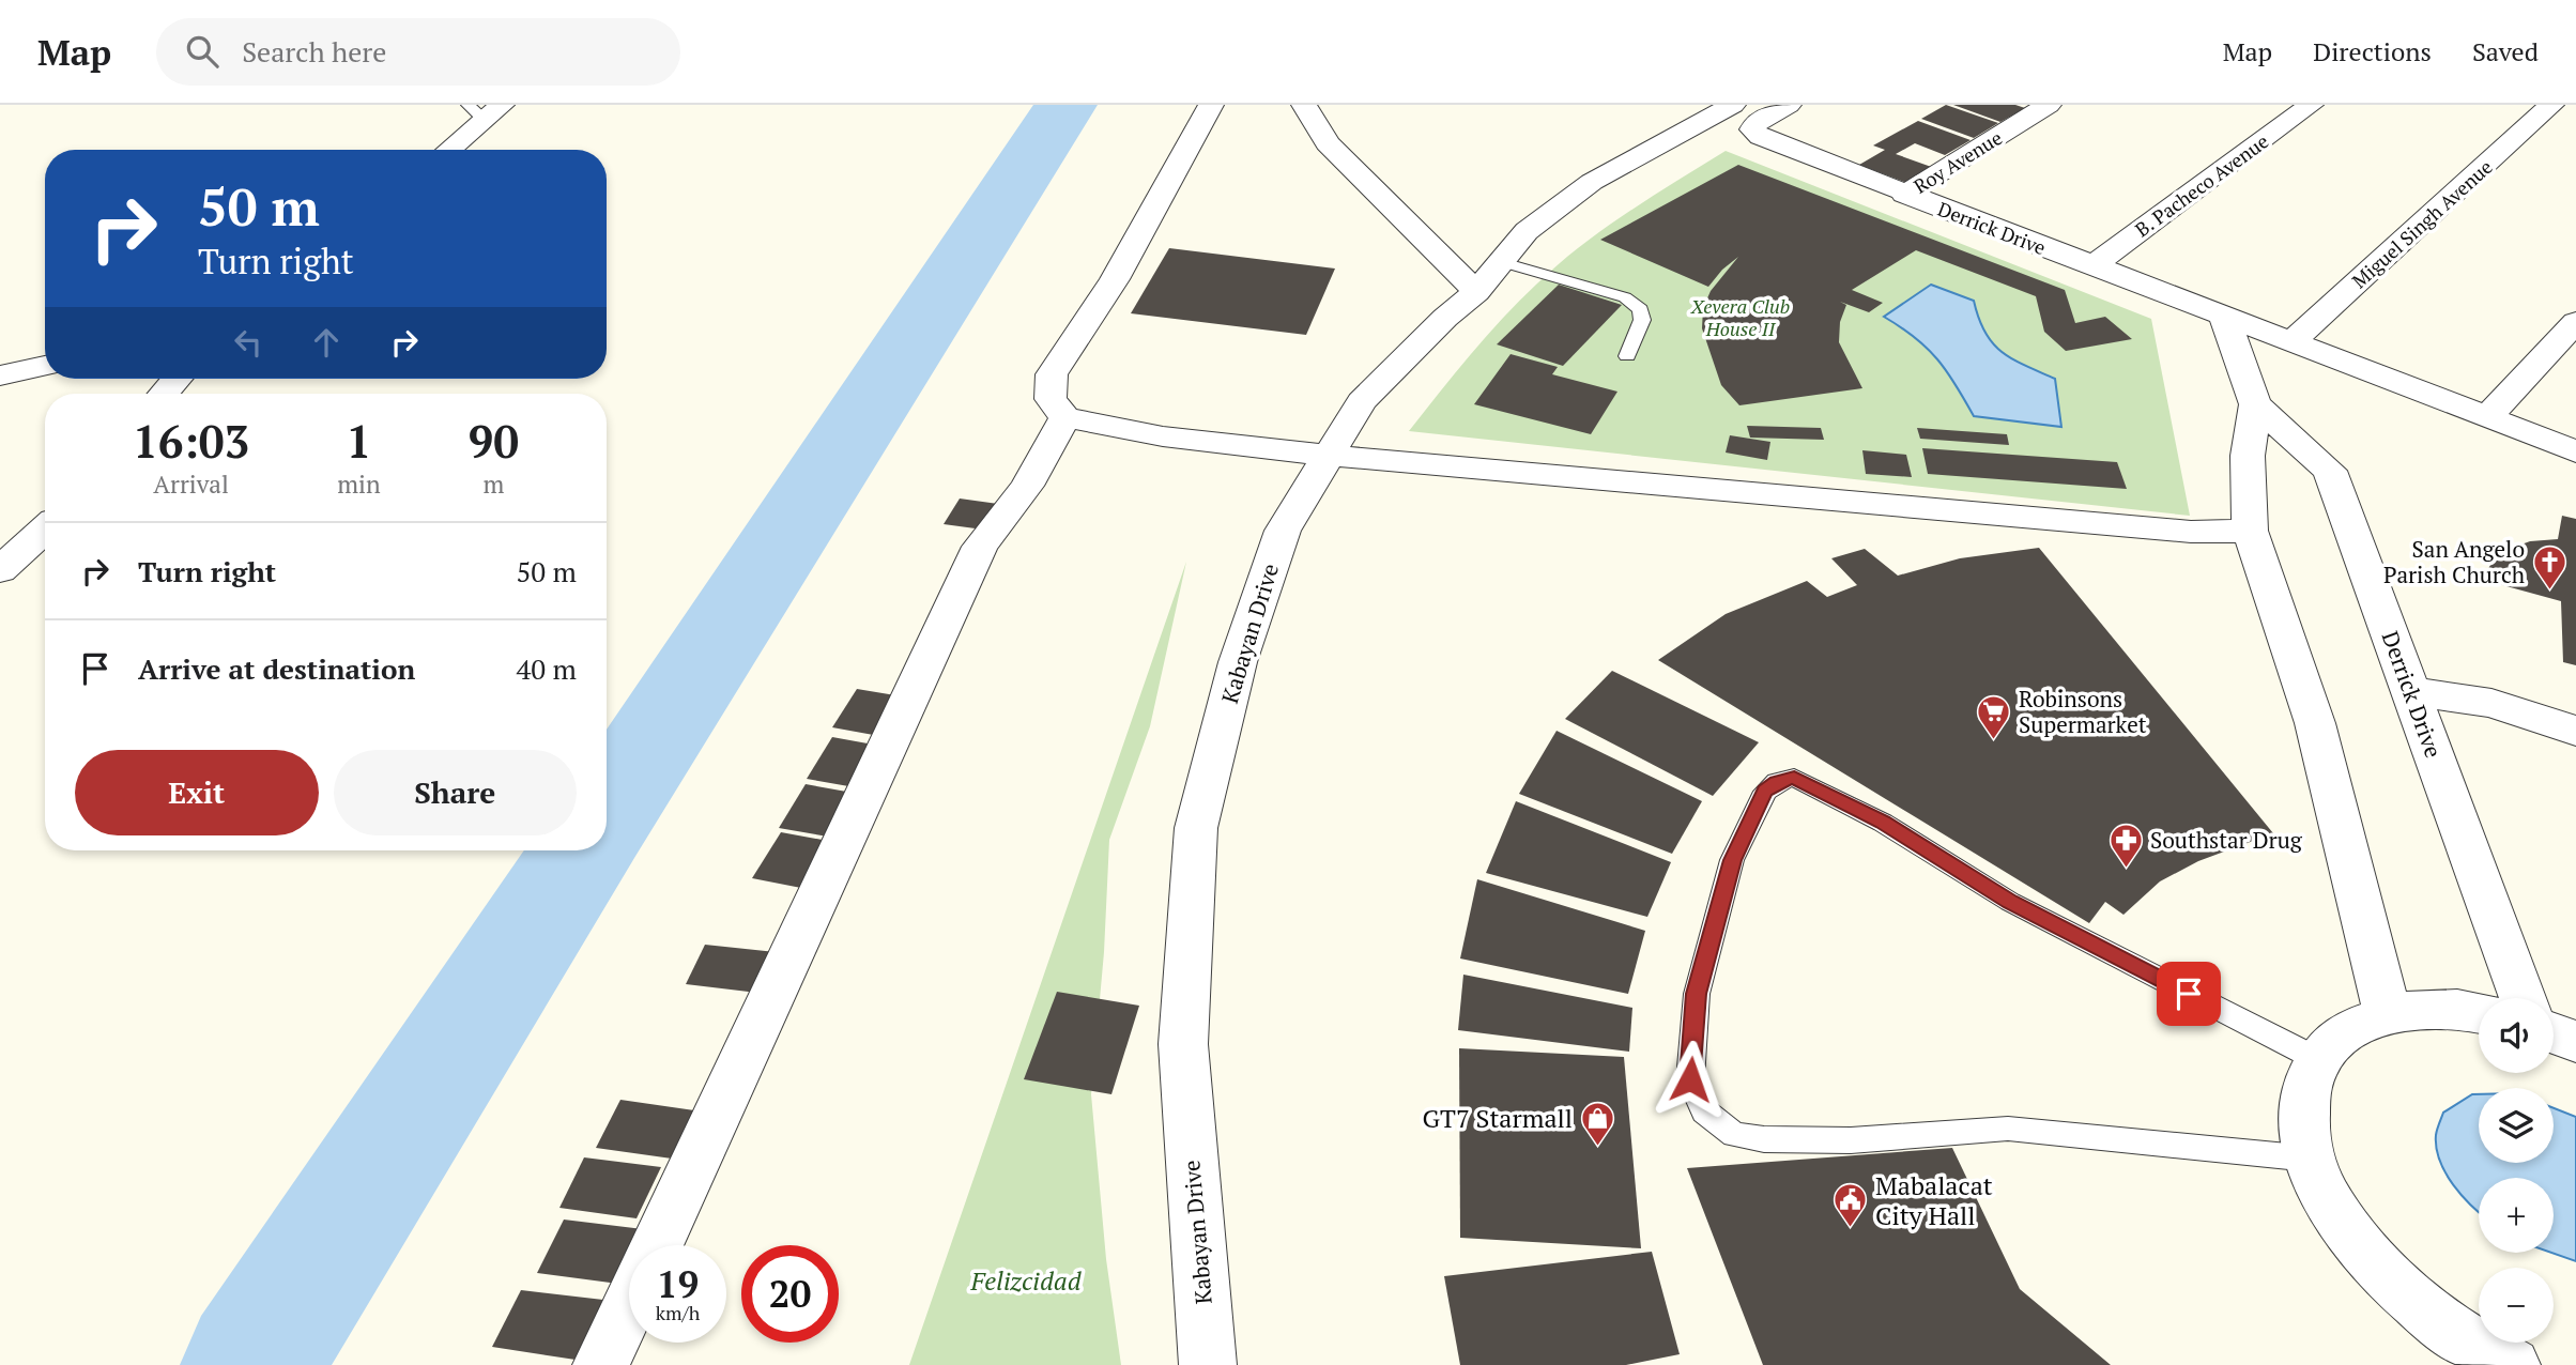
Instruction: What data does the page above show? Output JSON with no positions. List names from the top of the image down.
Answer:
{
  "streets": {
    "street": [
      "Roy Avenue",
      "B. Pacheco Avenue",
      "Miguel Singh Avenue",
      "Derrick Drive",
      "Kabayan Drive"
    ]
  },
  "crossings": [
    ["Roy Avenue", "Derrick Drive"],
    ["B. Pacheco Avenue", "Derrick Drive"],
    ["Miguel Singh Avenue", "Derrick Drive"]
  ],
  "parks": ["Xevera Club House II", "Felizcidad"],
  "places": {
    "church": ["San Angelo Parish Church"],
    "supermarket": ["Robinsons Supermarket"],
    "pharmacy": ["Southstar Drug"],
    "shop": ["GT7 Starmall"],
    "public building": ["Mabalacat City Hall"]
  },
  "page": {
    "header": "Map",
    "search": "Search here",
    "nav": ["Map", "Directions", "Saved"],
    "turn": ["50 m", "Turn right"],
    "eta": [
      "16:03",
      "Arrival",
      "1",
      "min",
      "90",
      "m"
    ],
    "list": [
      {
        "name": "Turn right",
        "value": "50 m"
      },
      {
        "name": "Arrive at destination",
        "value": "40 m"
      }
    ],
    "buttons": ["Exit", "Share"],
    "map_buttons": ["+", "−"],
    "speed": "19 km/h",
    "limit": "20"
  }
}
